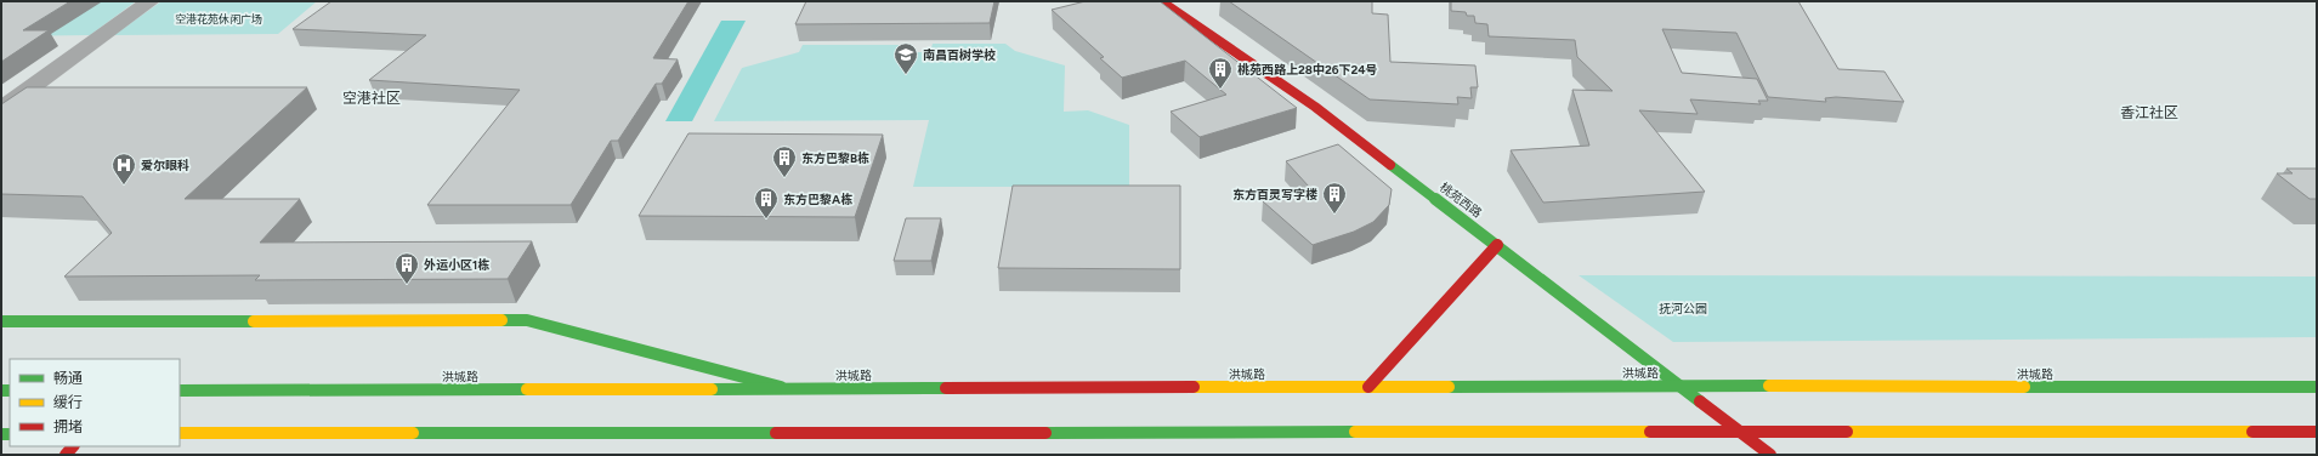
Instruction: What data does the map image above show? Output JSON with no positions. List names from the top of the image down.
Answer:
{
  "streets": {
    "main road": ["桃苑西路", "洪城路"]
  },
  "crossings": [
    ["桃苑西路", "洪城路"]
  ],
  "districts": ["空港社区", "香江社区"],
  "parks": ["空港花苑休闲广场", "抚河公园"],
  "places": {
    "school or university": ["南昌百树学校"],
    "building": [
      "桃苑西路上28中26下24号",
      "东方巴黎B栋",
      "东方百灵写字楼",
      "东方巴黎A栋",
      "外运小区1栋"
    ],
    "hospital": ["爱尔眼科"]
  },
  "legend": ["畅通", "缓行", "拥堵"]
}
